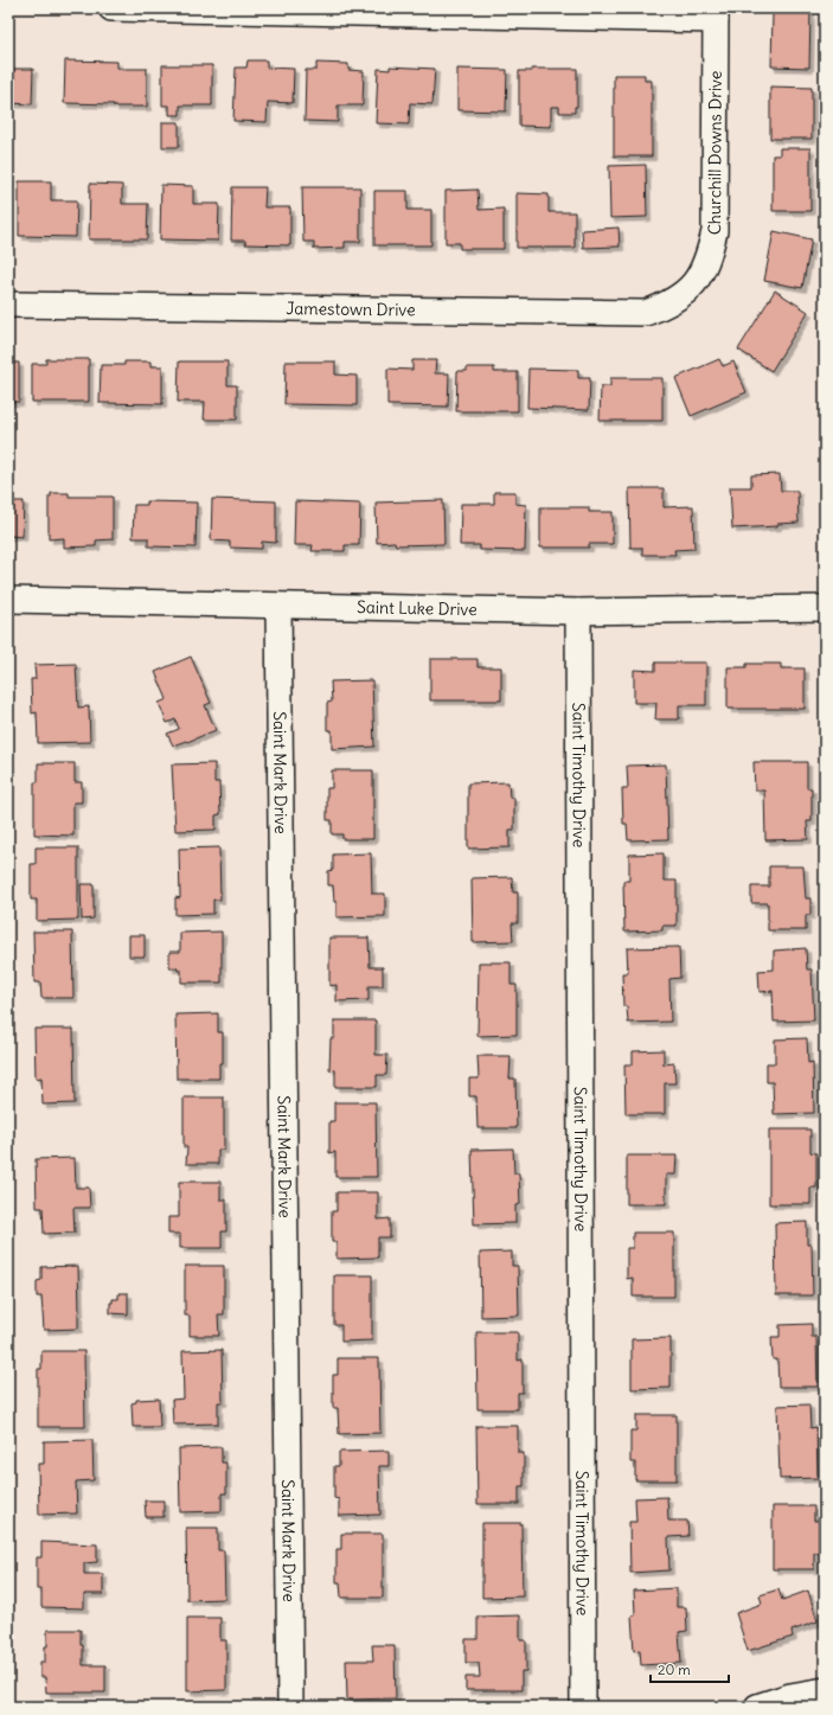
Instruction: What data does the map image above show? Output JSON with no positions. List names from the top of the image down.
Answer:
{
  "streets": {
    "street": [
      "Churchill Downs Drive",
      "Jamestown Drive",
      "Saint Luke Drive",
      "Saint Mark Drive",
      "Saint Timothy Drive"
    ]
  },
  "crossings": [
    ["Churchill Downs Drive", "Jamestown Drive"],
    ["Saint Luke Drive", "Saint Mark Drive"],
    ["Saint Luke Drive", "Saint Timothy Drive"]
  ],
  "scale_bar": "20 m"
}
